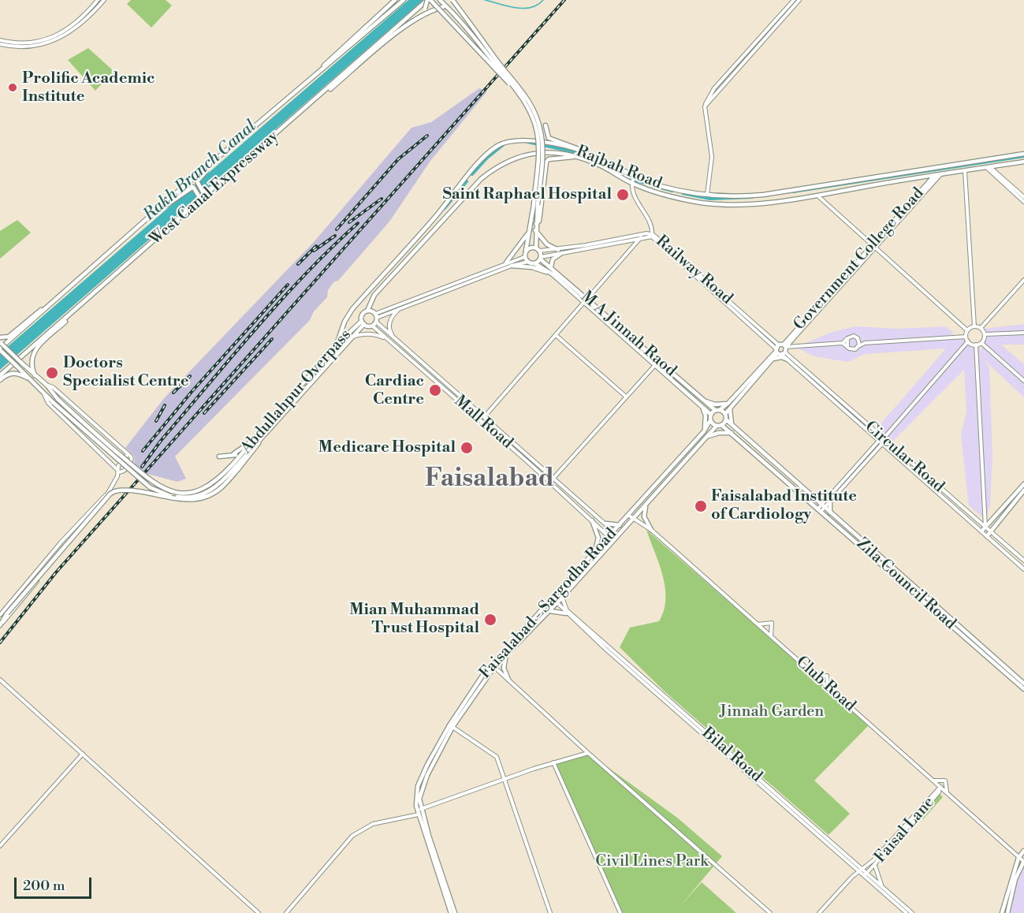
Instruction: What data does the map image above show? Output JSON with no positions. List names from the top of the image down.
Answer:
{
  "streets": {
    "main road": [
      "Rajbah Road",
      "West Canal Expressway",
      "Government College Road",
      "Railway Road",
      "M A Jinnah Raod",
      "Abdullahpur Overpass",
      "Mall Road",
      "Circular Road",
      "Zila Council Road",
      "Faisalabad - Sargodha Road",
      "Club Road",
      "Bilal Road",
      "Faisal Lane"
    ]
  },
  "crossings": [
    ["Rajbah Road", "Government College Road"],
    ["Rajbah Road", "Abdullahpur Overpass"],
    ["Railway Road", "M A Jinnah Raod"],
    ["M A Jinnah Raod", "Zila Council Road"],
    ["M A Jinnah Raod", "Faisalabad - Sargodha Road"],
    ["Mall Road", "Faisalabad - Sargodha Road"],
    ["Zila Council Road", "Faisalabad - Sargodha Road"],
    ["Faisalabad - Sargodha Road", "Club Road"],
    ["Faisalabad - Sargodha Road", "Bilal Road"],
    ["Club Road", "Faisal Lane"],
    ["Bilal Road", "Faisal Lane"]
  ],
  "districts": ["Faisalabad"],
  "water": ["Rakh Branch Canal"],
  "parks": ["Jinnah Garden", "Civil Lines Park"],
  "places": [
    "Prolific Academic Institute",
    "Saint Raphael Hospital",
    "Doctors Specialist Centre",
    "Cardiac Centre",
    "Medicare Hospital",
    "Faisalabad Institute of Cardiology",
    "Mian Muhammad Trust Hospital"
  ],
  "scale_bar": "200 m"
}
